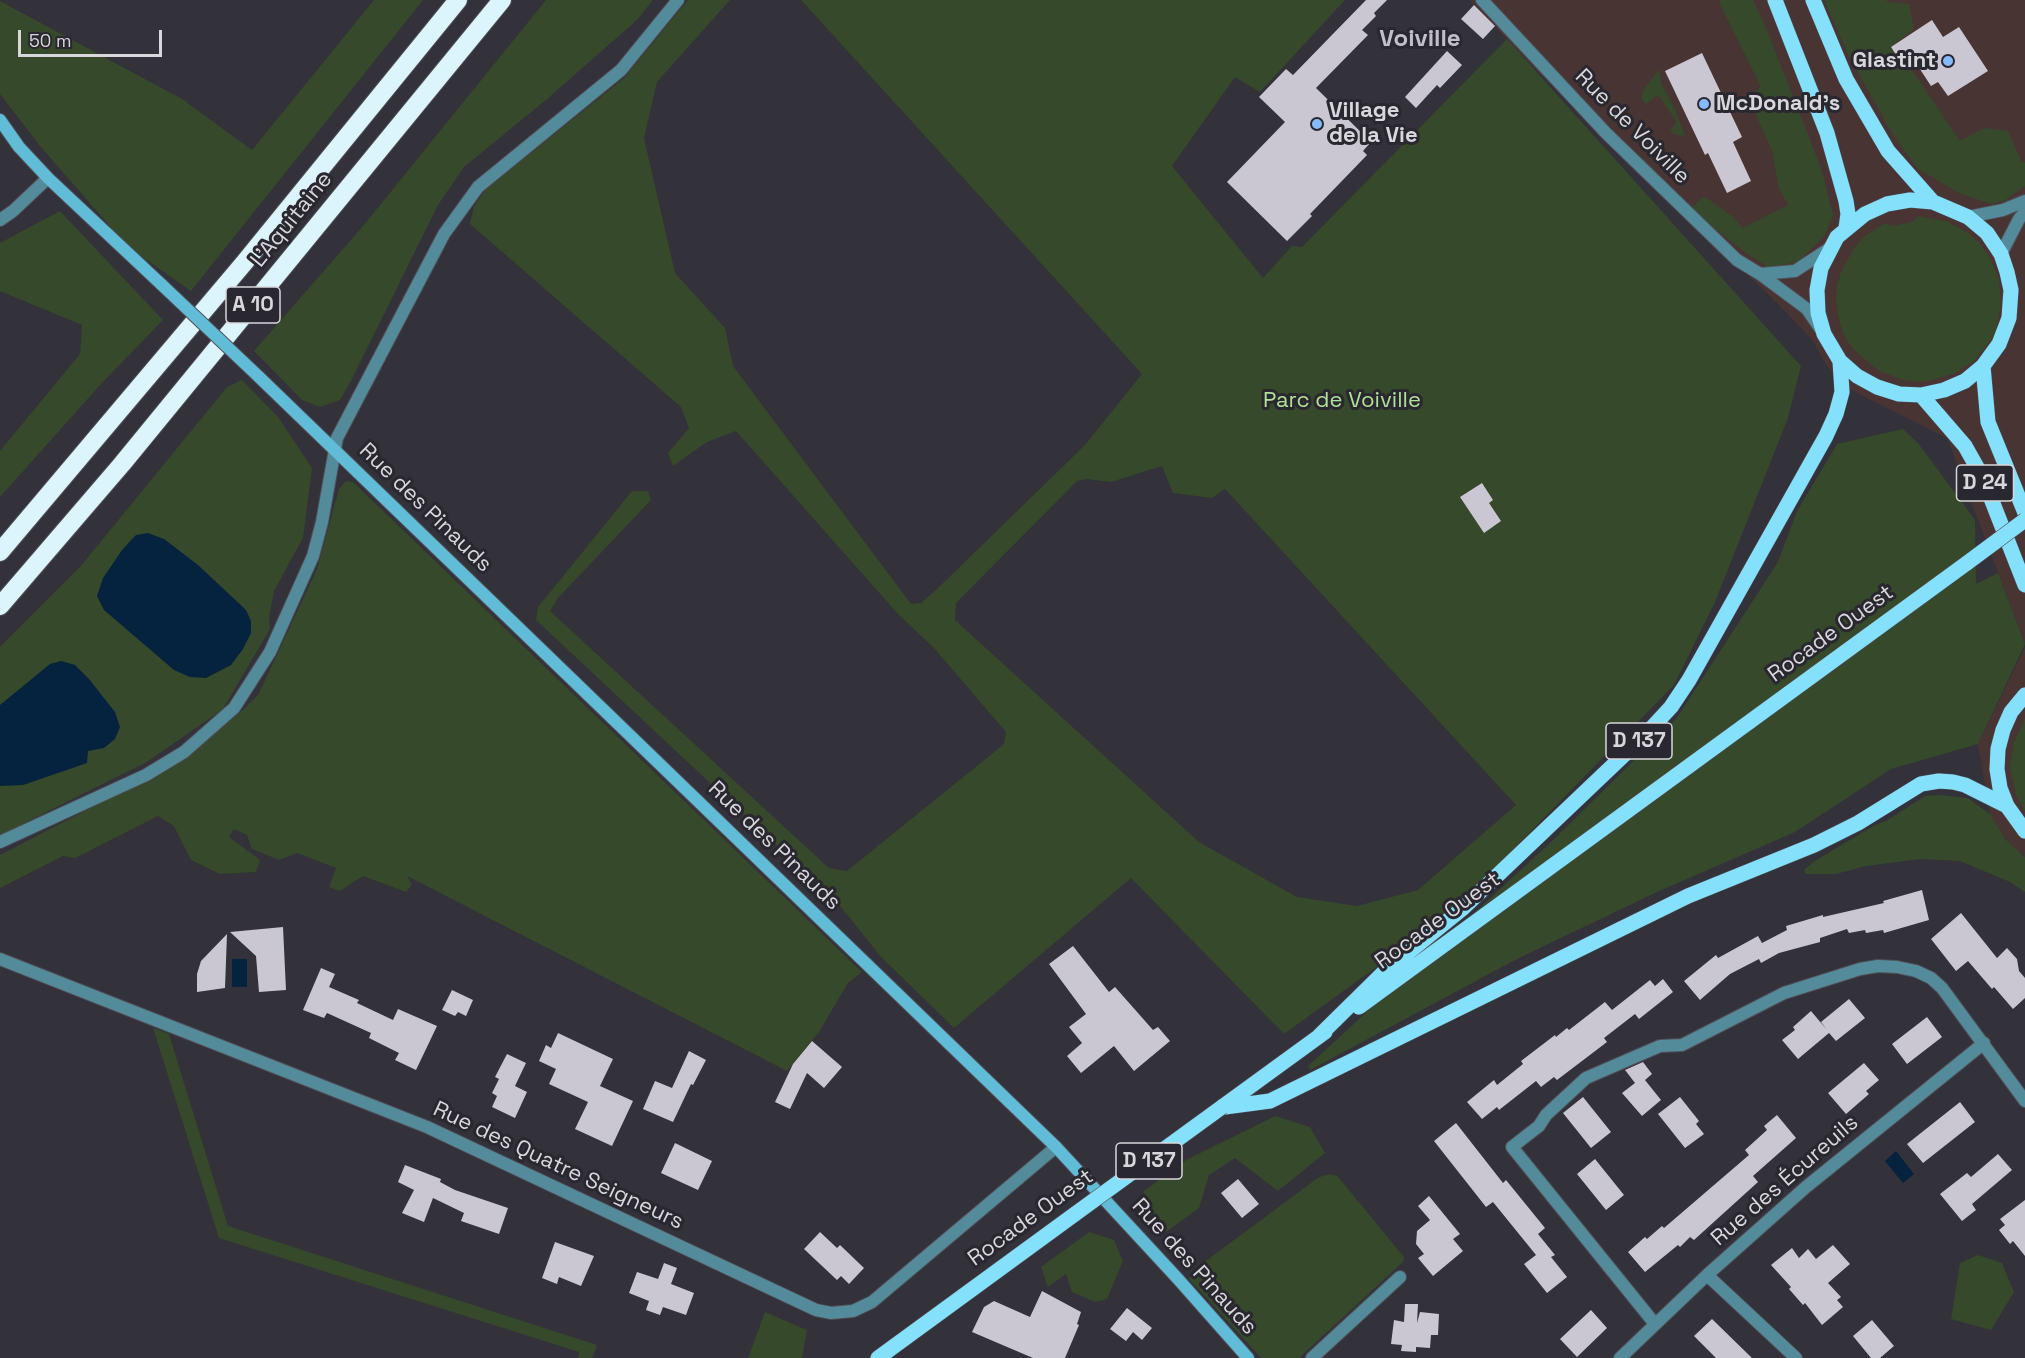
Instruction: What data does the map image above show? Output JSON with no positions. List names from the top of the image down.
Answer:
{
  "streets": {
    "highway": ["L'Aquitaine", "A 10"],
    "main road": ["D 24", "Rocade Ouest", "D 137"],
    "street": [
      "Rue de Voiville",
      "Rue des Pinauds",
      "Rue des Quatre Seigneurs",
      "Rue des Écureuils"
    ]
  },
  "crossings": [
    ["Rue de Voiville", "D 24"],
    ["Rue de Voiville", "D 137"],
    ["D 24", "D 137"],
    ["Rue des Pinauds", "Rue des Quatre Seigneurs"],
    ["Rocade Ouest", "D 137"]
  ],
  "districts": ["Voiville"],
  "parks": ["Parc de Voiville"],
  "places": ["Glastint", "McDonald's", "Village de la Vie"],
  "scale_bar": "50 m"
}
